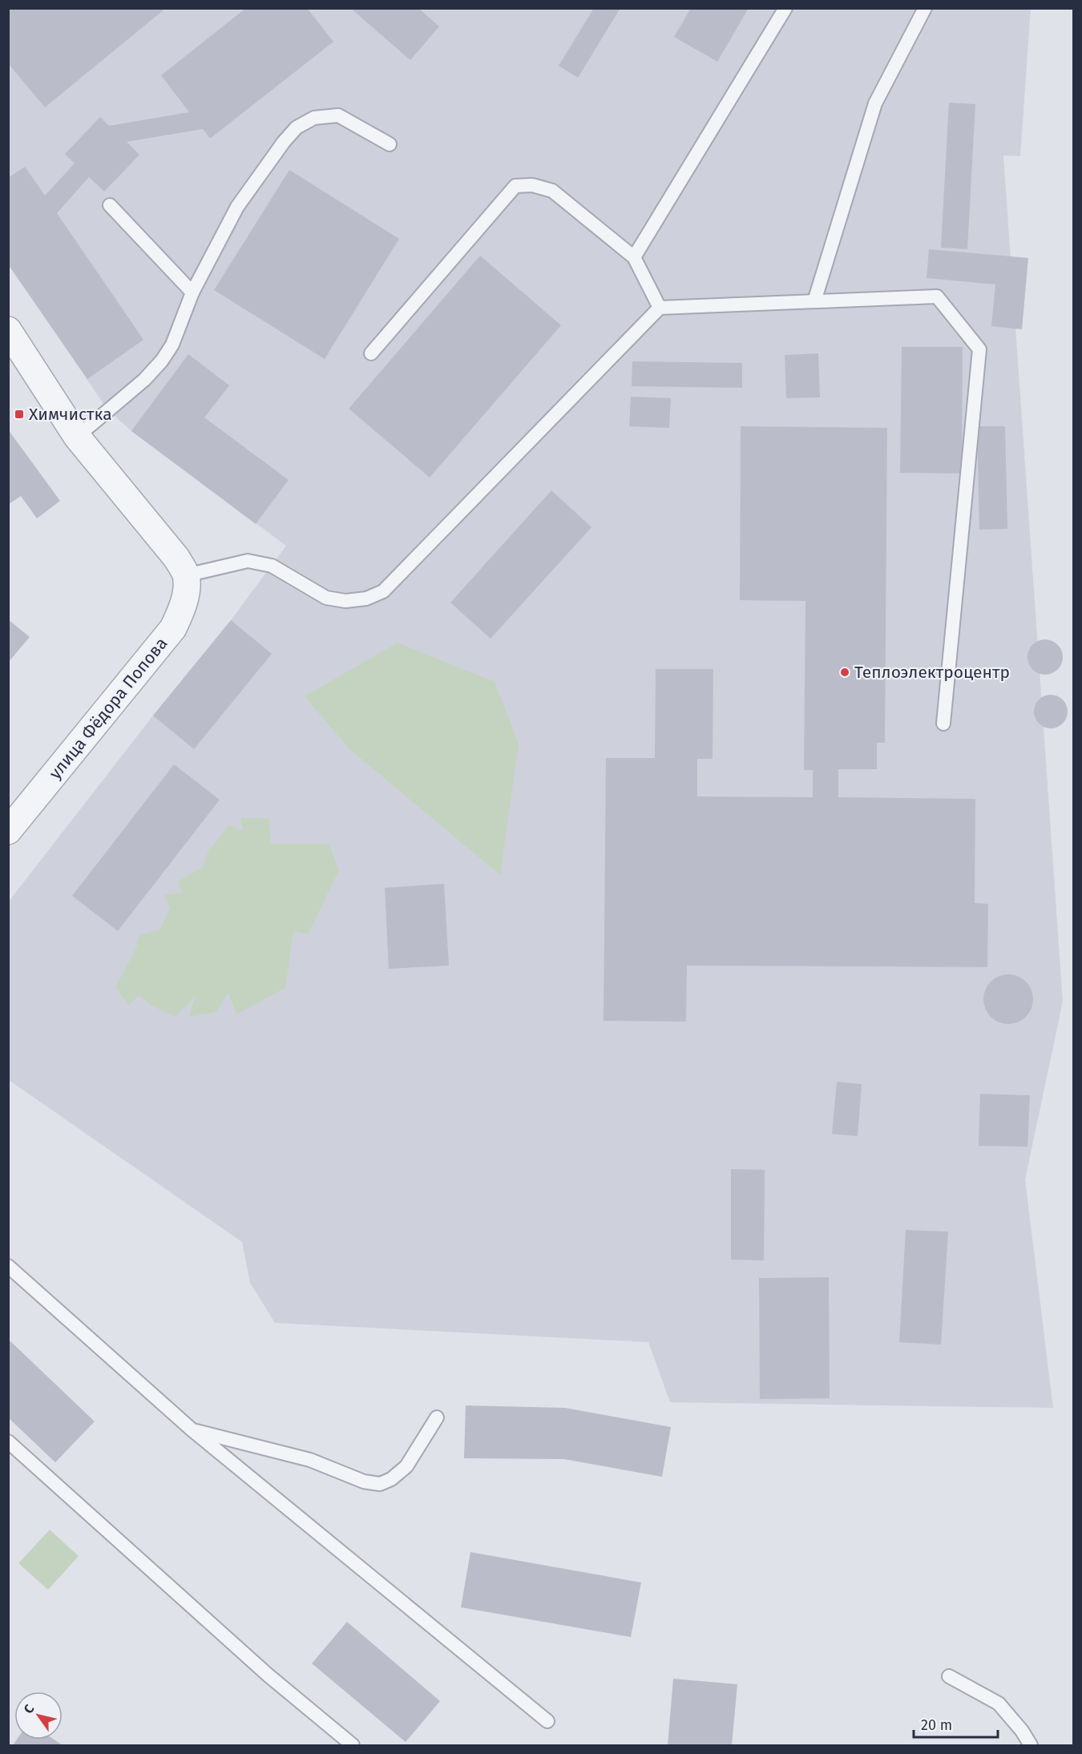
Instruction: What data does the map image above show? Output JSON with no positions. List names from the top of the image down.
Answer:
{
  "streets": {
    "street": ["улица Фёдора Попова"]
  },
  "places": {
    "transit": ["Химчистка"],
    "other": ["Теплоэлектроцентр"]
  },
  "scale_bar": "20 m",
  "north": "top left"
}
